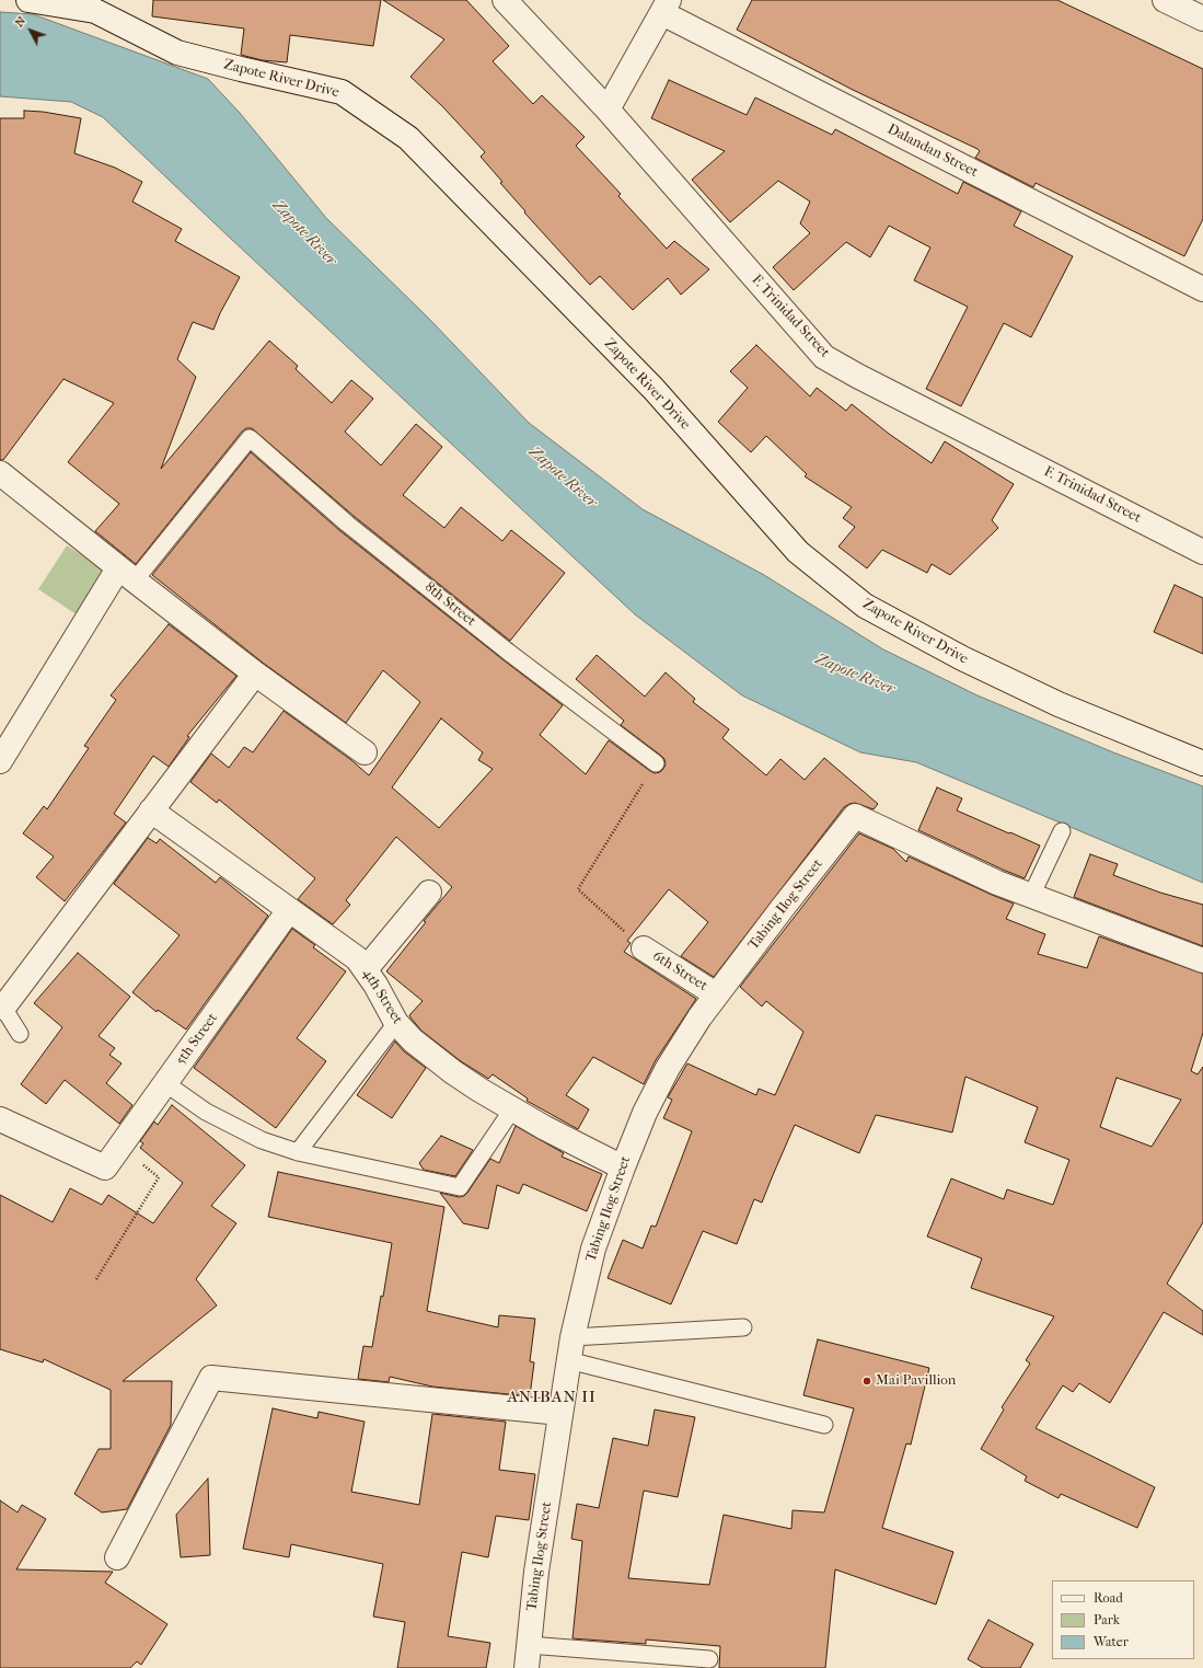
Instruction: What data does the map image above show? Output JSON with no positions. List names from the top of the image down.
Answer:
{
  "streets": {
    "street": [
      "Zapote River Drive",
      "Dalandan Street",
      "F. Trinidad Street",
      "Tabing Ilog Street",
      "6th Street",
      "4th Street",
      "5th Street"
    ],
    "lane": ["8th Street"]
  },
  "crossings": [
    ["Tabing Ilog Street", "6th Street"],
    ["Tabing Ilog Street", "4th Street"],
    ["4th Street", "5th Street"]
  ],
  "districts": ["ANIBAN II"],
  "water": ["Zapote River"],
  "places": ["Mai Pavillion"],
  "legend": ["Road", "Park", "Water"],
  "north": "top left"
}
